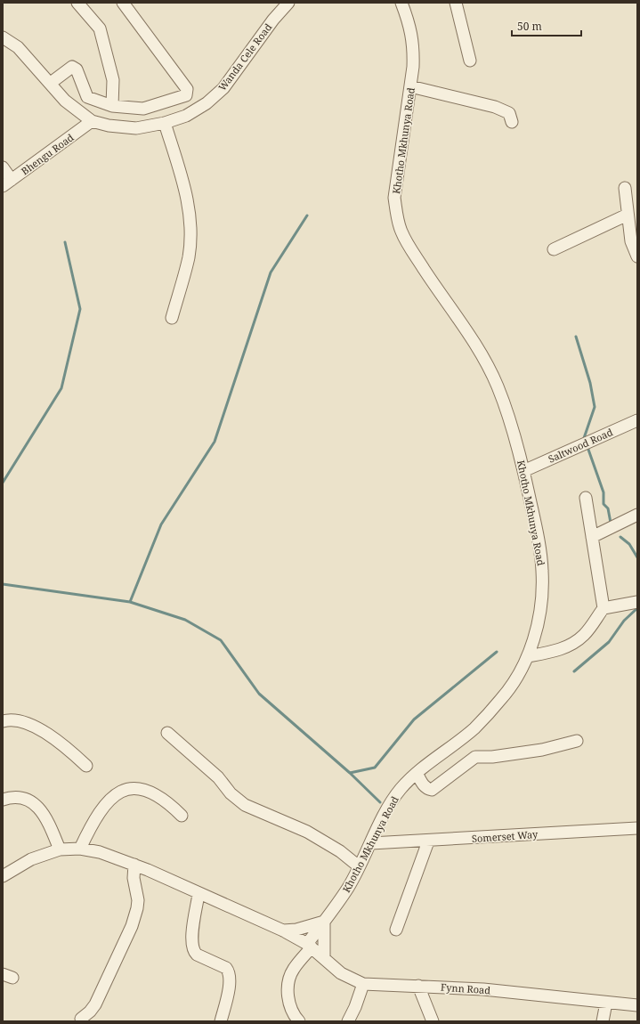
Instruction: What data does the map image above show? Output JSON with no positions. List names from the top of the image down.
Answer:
{
  "streets": {
    "street": [
      "Wanda Cele Road",
      "Khotho Mkhunya Road",
      "Bhengu Road",
      "Saltwood Road",
      "Somerset Way",
      "Fynn Road"
    ]
  },
  "crossings": [
    ["Wanda Cele Road", "Bhengu Road"],
    ["Khotho Mkhunya Road", "Saltwood Road"],
    ["Khotho Mkhunya Road", "Somerset Way"],
    ["Khotho Mkhunya Road", "Fynn Road"]
  ],
  "scale_bar": "50 m"
}
